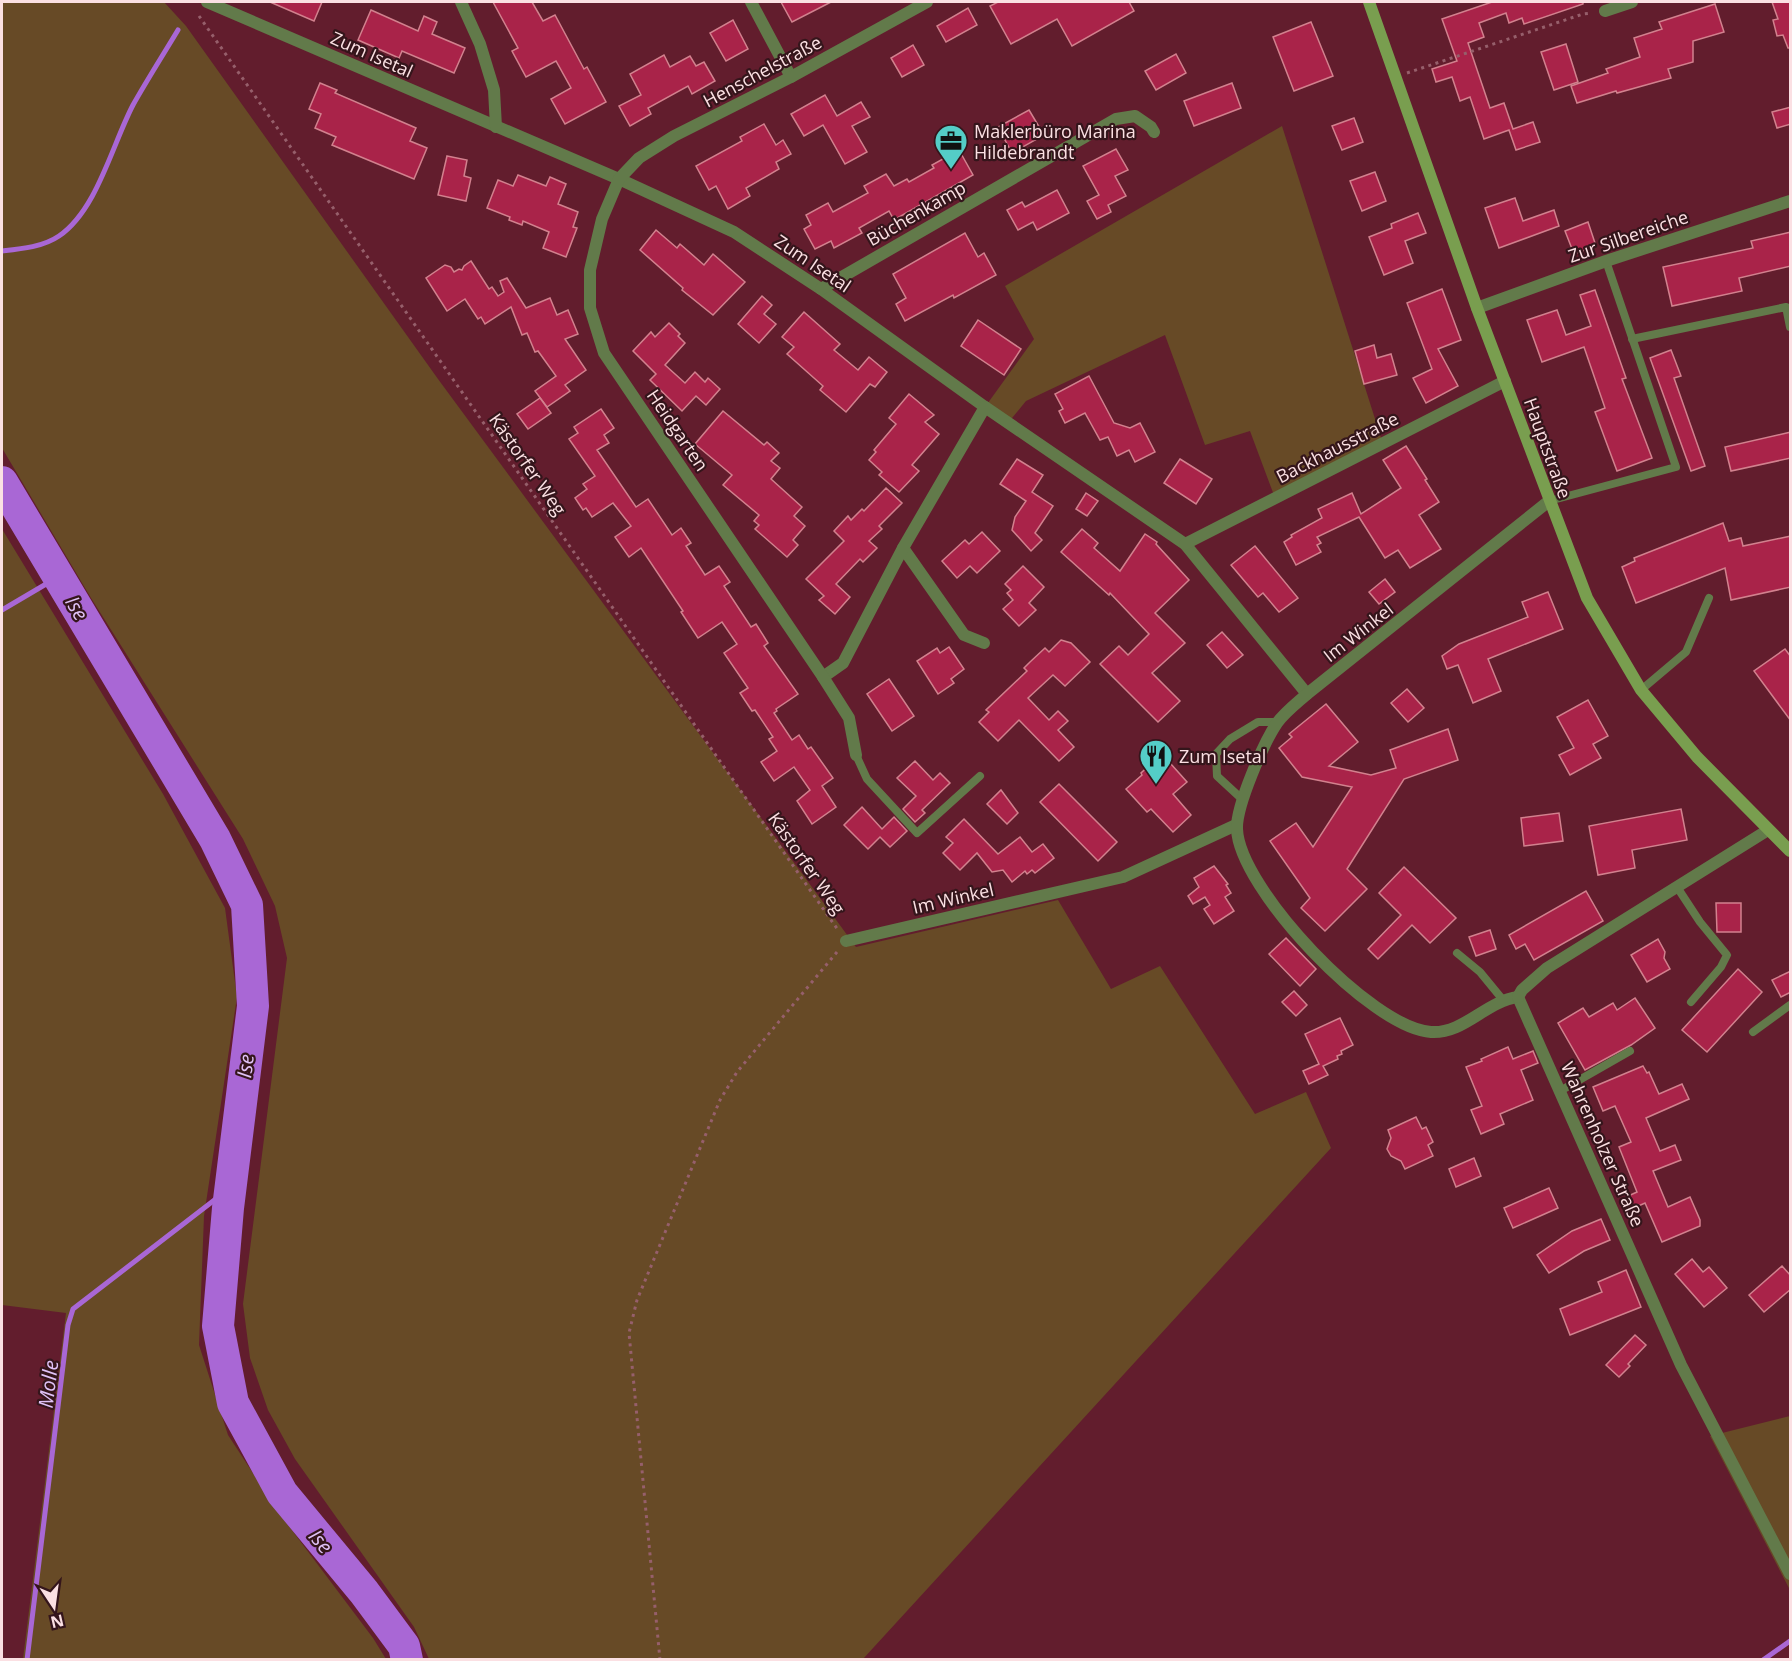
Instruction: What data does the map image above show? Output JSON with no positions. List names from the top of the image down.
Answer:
{
  "streets": {
    "street": [
      "Zum Isetal",
      "Henschelstraße",
      "Büchenkamp",
      "Zur Silbereiche",
      "Heidgarten",
      "Backhausstraße",
      "Hauptstraße",
      "Im Winkel",
      "Wahrenholzer Straße"
    ],
    "path": ["Kästorfer Weg"]
  },
  "crossings": [
    ["Zum Isetal", "Henschelstraße"],
    ["Zum Isetal", "Büchenkamp"],
    ["Zum Isetal", "Heidgarten"],
    ["Zum Isetal", "Backhausstraße"],
    ["Zum Isetal", "Im Winkel"],
    ["Henschelstraße", "Heidgarten"],
    ["Zur Silbereiche", "Hauptstraße"],
    ["Backhausstraße", "Hauptstraße"],
    ["Hauptstraße", "Im Winkel"],
    ["Kästorfer Weg", "Im Winkel"],
    ["Im Winkel", "Wahrenholzer Straße"]
  ],
  "water": ["Ise", "Molle"],
  "places": {
    "office": ["Maklerbüro Marina Hildebrandt"],
    "restaurant": ["Zum Isetal"]
  },
  "north": "bottom"
}
